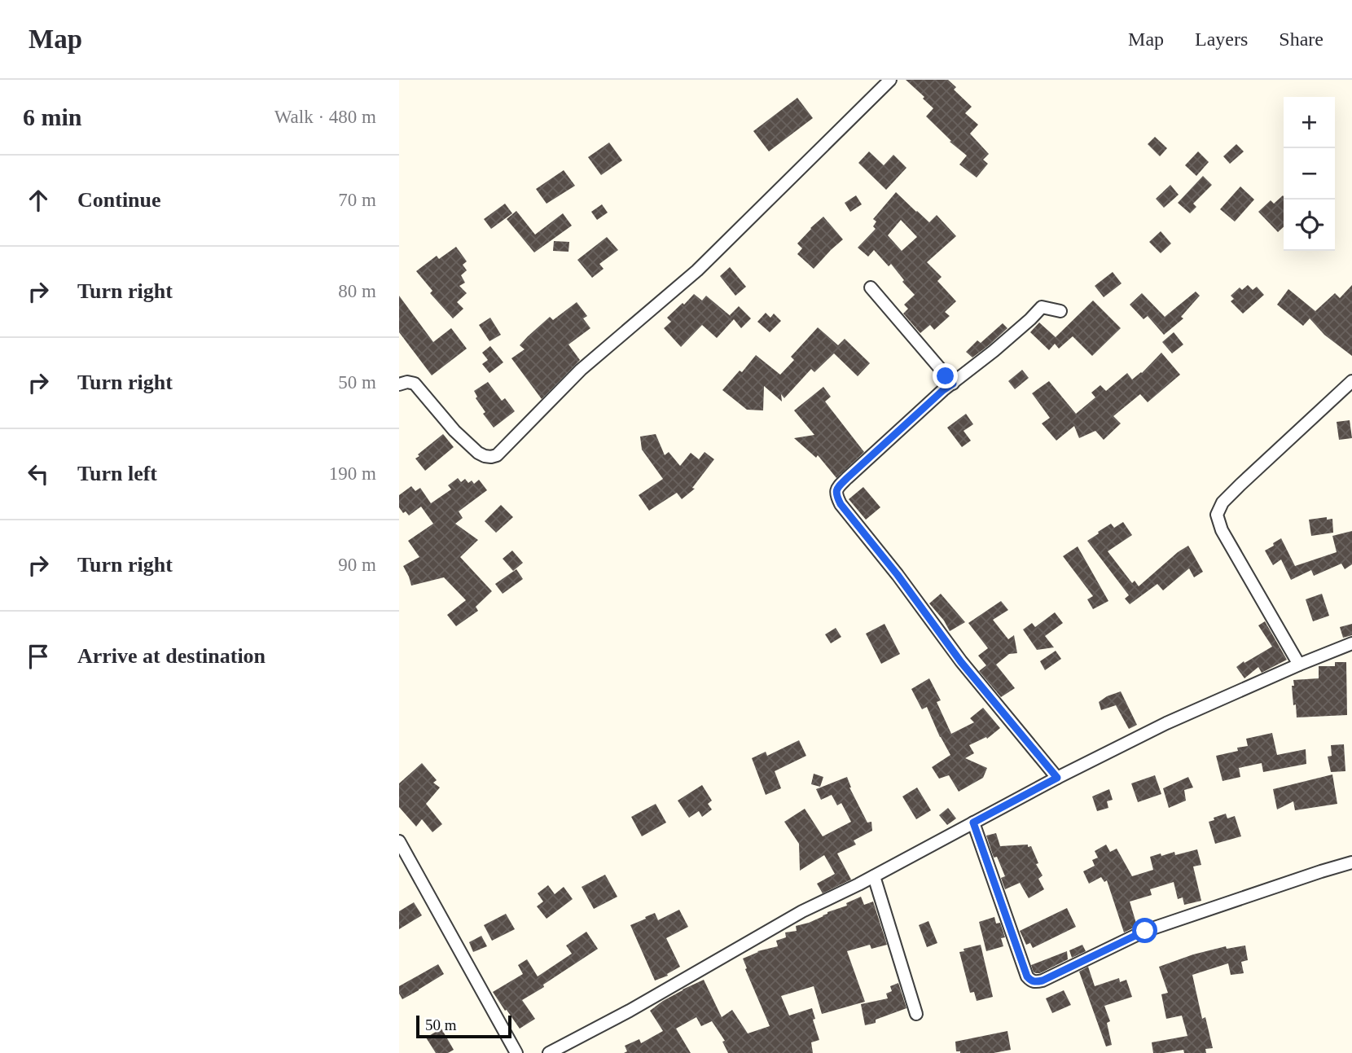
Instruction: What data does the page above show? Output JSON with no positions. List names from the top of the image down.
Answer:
{
  "scale_bar": "50 m",
  "page": {
    "header": "Map",
    "nav": ["Map", "Layers", "Share"],
    "heading": ["6 min", "Walk · 480 m"],
    "map_buttons": ["+", "−"],
    "list": [
      ["Continue", "70 m"],
      ["Turn right", "80 m"],
      ["Turn right", "50 m"],
      ["Turn left", "190 m"],
      ["Turn right", "90 m"],
      "Arrive at destination"
    ],
    "scale": "50 m"
  }
}
